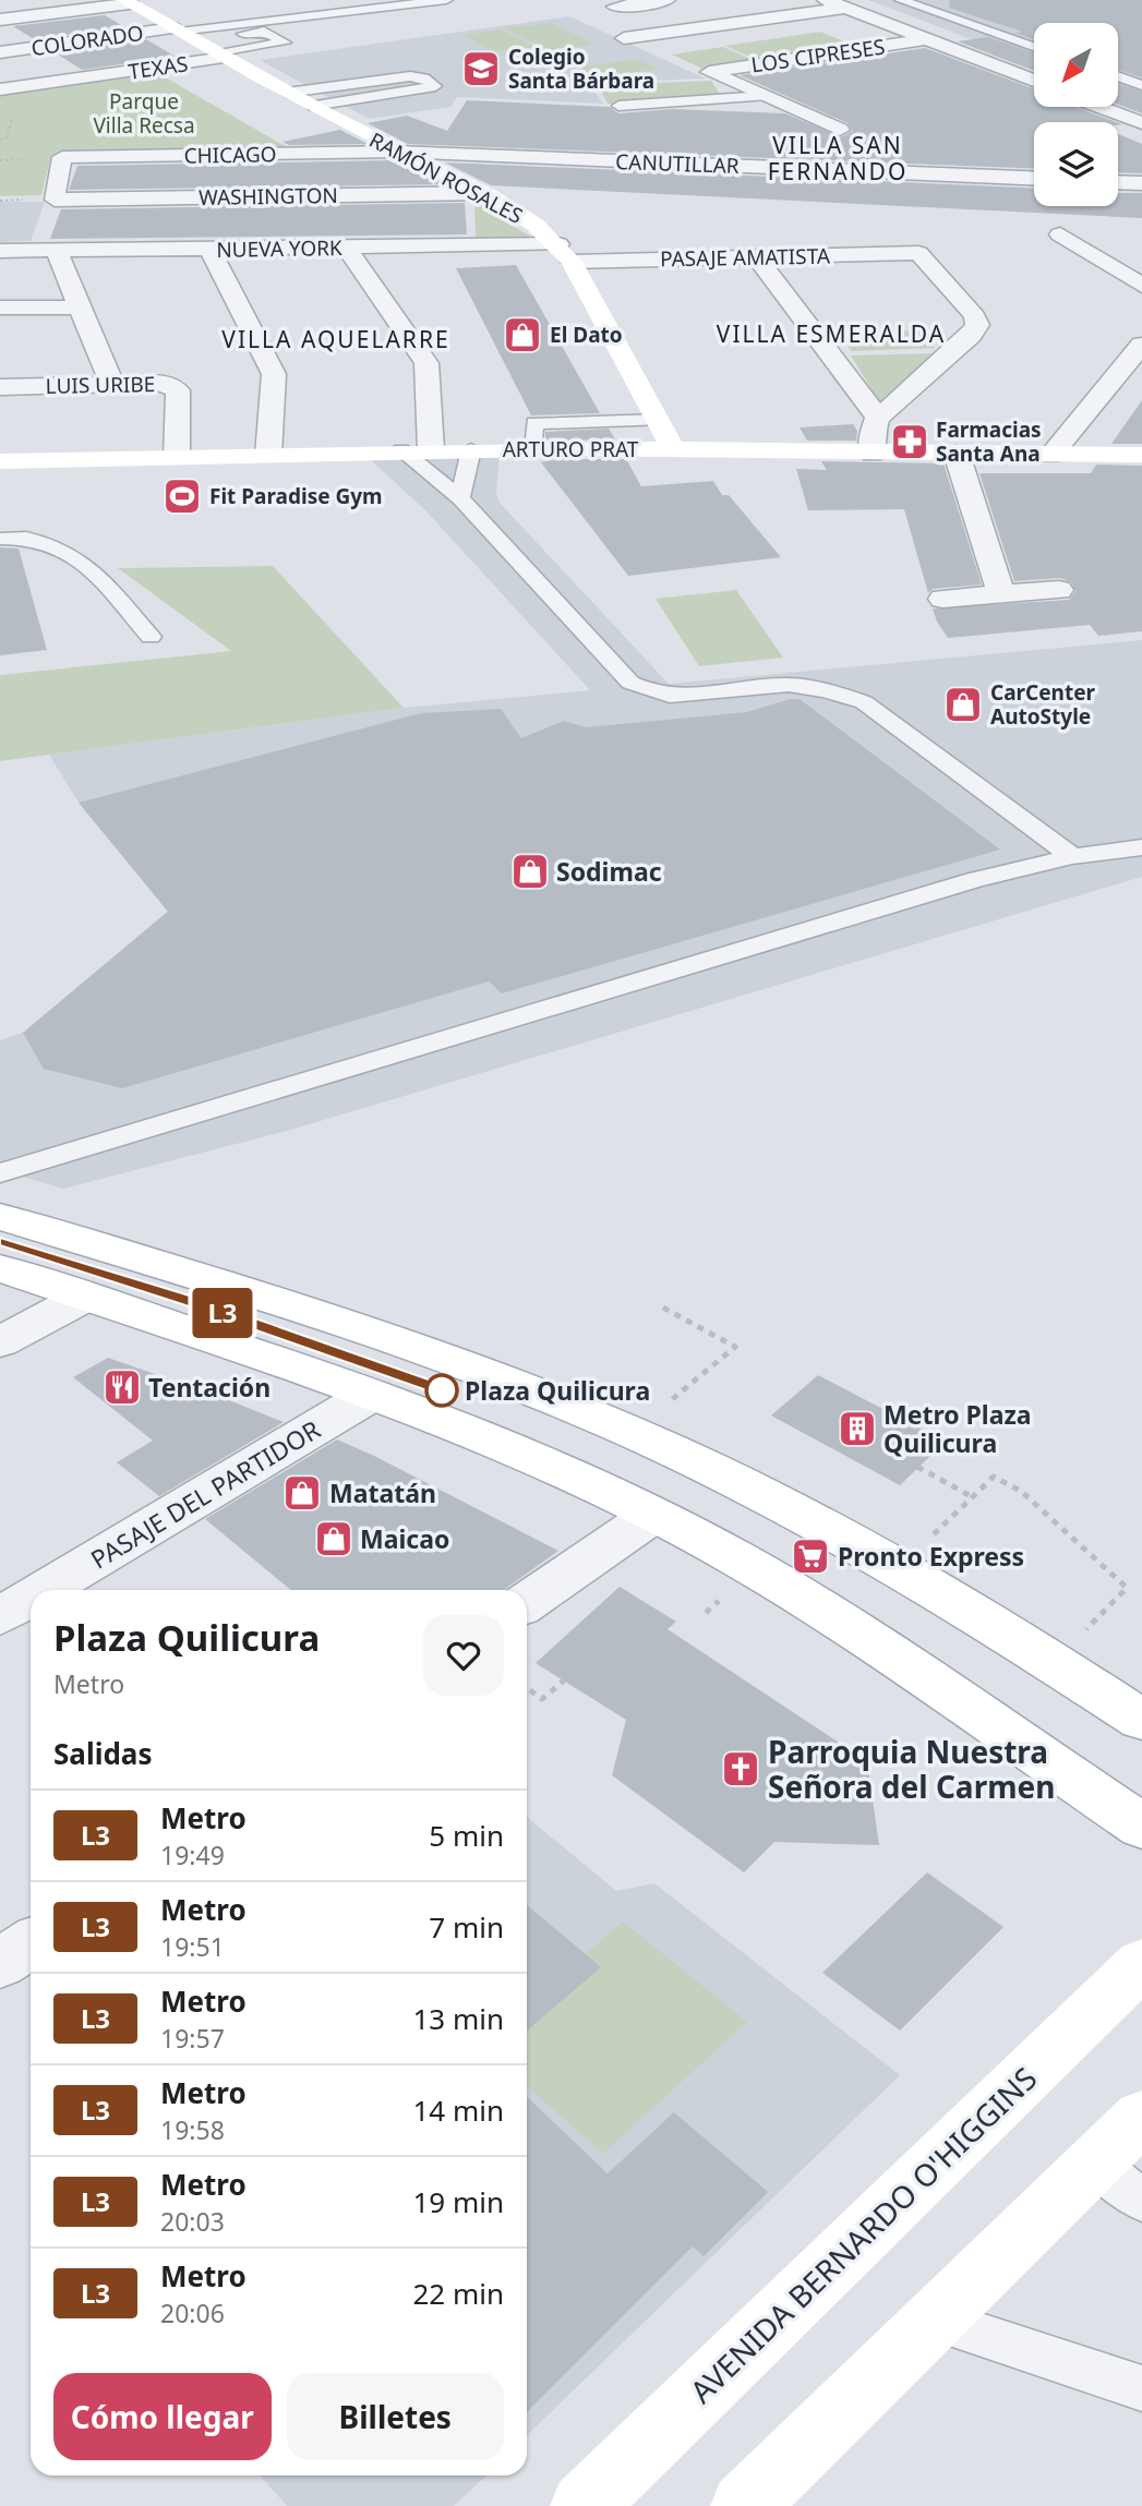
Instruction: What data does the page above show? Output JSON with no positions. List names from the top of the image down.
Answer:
{
  "streets": {
    "street": [
      "COLORADO",
      "LOS CIPRESES",
      "TEXAS",
      "CHICAGO",
      "CANUTILLAR",
      "RAMÓN ROSALES",
      "WASHINGTON",
      "NUEVA YORK",
      "PASAJE AMATISTA",
      "LUIS URIBE",
      "ARTURO PRAT",
      "PASAJE DEL PARTIDOR",
      "AVENIDA BERNARDO O'HIGGINS"
    ]
  },
  "crossings": [
    ["COLORADO", "RAMÓN ROSALES"],
    ["TEXAS", "RAMÓN ROSALES"],
    ["CHICAGO", "CANUTILLAR"],
    ["CHICAGO", "RAMÓN ROSALES"],
    ["CHICAGO", "WASHINGTON"],
    ["CANUTILLAR", "RAMÓN ROSALES"],
    ["RAMÓN ROSALES", "WASHINGTON"],
    ["RAMÓN ROSALES", "NUEVA YORK"],
    ["RAMÓN ROSALES", "PASAJE AMATISTA"],
    ["RAMÓN ROSALES", "ARTURO PRAT"],
    ["NUEVA YORK", "PASAJE AMATISTA"],
    ["LUIS URIBE", "ARTURO PRAT"]
  ],
  "districts": ["VILLA SAN FERNANDO", "VILLA ESMERALDA", "VILLA AQUELARRE"],
  "parks": ["Parque Villa Recsa"],
  "places": {
    "school or university": ["Colegio Santa Bárbara"],
    "shop": [
      "El Dato",
      "CarCenter AutoStyle",
      "Sodimac",
      "Matatán",
      "Maicao"
    ],
    "pharmacy": ["Farmacias Santa Ana"],
    "sports": ["Fit Paradise Gym"],
    "restaurant": ["Tentación"],
    "other": ["Plaza Quilicura"],
    "building": ["Metro Plaza Quilicura"],
    "supermarket": ["Pronto Express"],
    "church": ["Parroquia Nuestra Señora del Carmen"]
  },
  "lines": ["metro line L3"],
  "north": "bottom left",
  "page": {
    "on_map": "L3",
    "heading": [
      ["Plaza Quilicura", "Metro"],
      "Salidas"
    ],
    "list": [
      {
        "mark": "L3",
        "name": "Metro",
        "note": "19:49",
        "value": "5 min"
      },
      {
        "mark": "L3",
        "name": "Metro",
        "note": "19:51",
        "value": "7 min"
      },
      {
        "mark": "L3",
        "name": "Metro",
        "note": "19:57",
        "value": "13 min"
      },
      {
        "mark": "L3",
        "name": "Metro",
        "note": "19:58",
        "value": "14 min"
      },
      {
        "mark": "L3",
        "name": "Metro",
        "note": "20:03",
        "value": "19 min"
      },
      {
        "mark": "L3",
        "name": "Metro",
        "note": "20:06",
        "value": "22 min"
      }
    ],
    "buttons": ["Cómo llegar", "Billetes"]
  }
}
